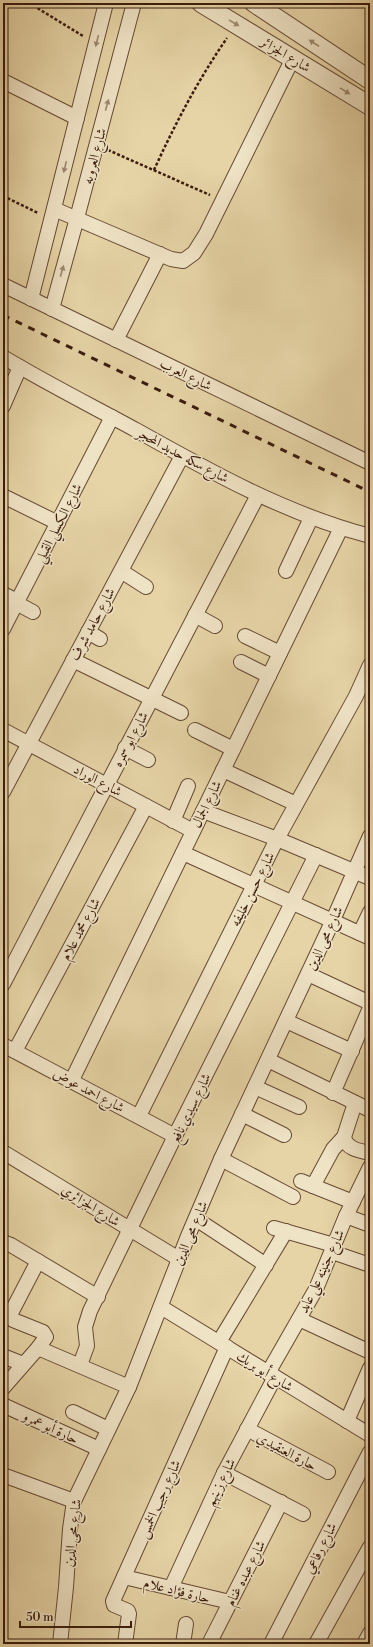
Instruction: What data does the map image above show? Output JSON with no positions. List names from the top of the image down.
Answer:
{
  "streets": {
    "street": [
      "شارع الجزائر",
      "شارع العروبه",
      "شارع العرب",
      "شارع سكه حديد المحجر",
      "شارع الكسلي القبلي",
      "شارع حامد شرف",
      "شارع ابو سمره",
      "شارع الوراد",
      "شارع الجمال",
      "شارع حسن خليفه",
      "شارع محمد علام",
      "شارع محى الدين",
      "شارع احمد عوض",
      "شارع سيدي نافع",
      "شارع الجزائري",
      "شارع جنينه علي عابد",
      "شارع أبو بريك",
      "حارة أبو عمرو",
      "حارة العنقيدي",
      "شارع زينهم",
      "شارع رجب الخمس",
      "شارع رفاعي",
      "شارع عبده غنام",
      "حارة فؤاد علام"
    ]
  },
  "crossings": [
    ["شارع العروبه", "شارع العرب"],
    ["شارع سكه حديد المحجر", "شارع الكسلي القبلي"],
    ["شارع سكه حديد المحجر", "شارع حامد شرف"],
    ["شارع سكه حديد المحجر", "شارع ابو سمره"],
    ["شارع سكه حديد المحجر", "شارع الجمال"],
    ["شارع حامد شرف", "شارع الوراد"],
    ["شارع ابو سمره", "شارع الوراد"],
    ["شارع الوراد", "شارع الجمال"],
    ["شارع الوراد", "شارع محمد علام"],
    ["شارع الجمال", "شارع احمد عوض"],
    ["شارع حسن خليفه", "شارع احمد عوض"],
    ["شارع محمد علام", "شارع احمد عوض"],
    ["شارع محى الدين", "شارع الجزائري"],
    ["شارع محى الدين", "شارع أبو بريك"],
    ["شارع محى الدين", "حارة أبو عمرو"],
    ["شارع احمد عوض", "شارع سيدي نافع"],
    ["شارع سيدي نافع", "شارع الجزائري"],
    ["شارع جنينه علي عابد", "شارع أبو بريك"],
    ["شارع جنينه علي عابد", "شارع زينهم"],
    ["شارع جنينه علي عابد", "شارع رجب الخمس"],
    ["شارع أبو بريك", "شارع زينهم"],
    ["شارع أبو بريك", "شارع رجب الخمس"],
    ["حارة العنقيدي", "شارع زينهم"],
    ["شارع زينهم", "حارة فؤاد علام"],
    ["شارع رجب الخمس", "حارة فؤاد علام"],
    ["شارع عبده غنام", "حارة فؤاد علام"]
  ],
  "scale_bar": "50 m"
}
